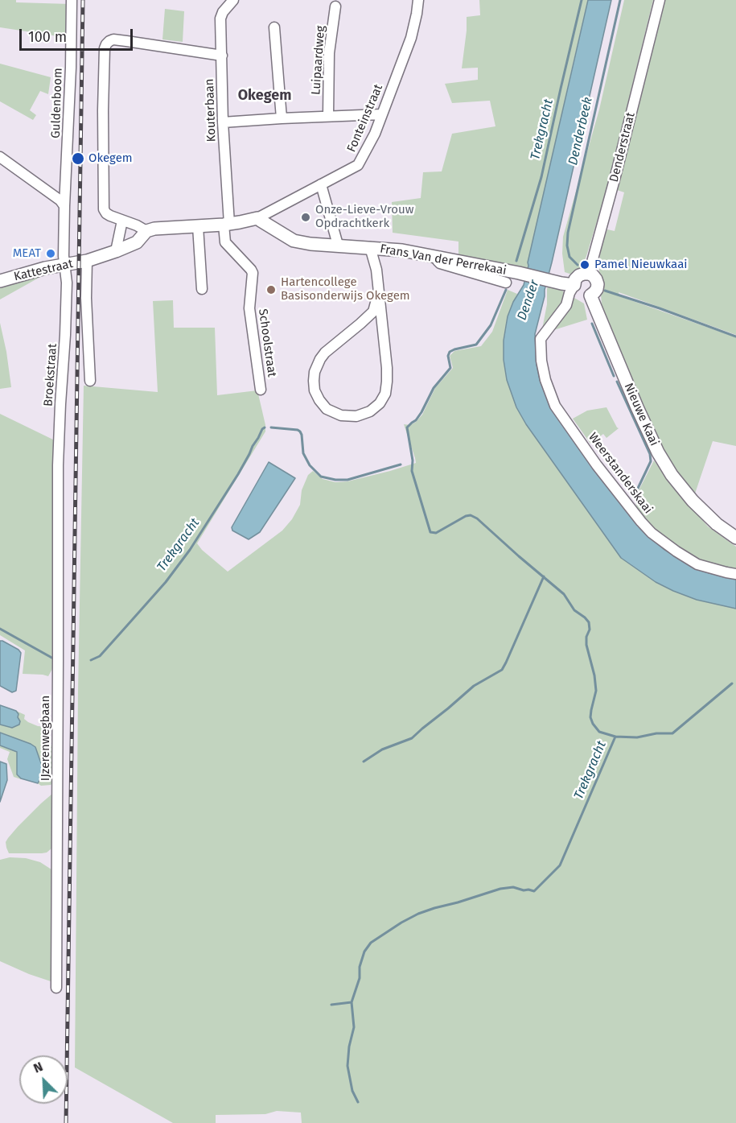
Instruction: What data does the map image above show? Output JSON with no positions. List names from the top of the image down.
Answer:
{
  "streets": {
    "main road": ["Frans Van der Perrekaai", "Kattestraat", "Nieuwe Kaai"],
    "street": [
      "Luipaardweg",
      "Guldenboom",
      "Kouterbaan",
      "Fonteinstraat",
      "Denderstraat",
      "Schoolstraat",
      "Broekstraat",
      "Weerstanderskaai",
      "IJzerenwegbaan"
    ]
  },
  "crossings": [
    ["Guldenboom", "Kattestraat"],
    ["Guldenboom", "Broekstraat"],
    ["Kouterbaan", "Schoolstraat"],
    ["Fonteinstraat", "Frans Van der Perrekaai"],
    ["Denderstraat", "Frans Van der Perrekaai"],
    ["Denderstraat", "Nieuwe Kaai"],
    ["Denderstraat", "Weerstanderskaai"],
    ["Frans Van der Perrekaai", "Nieuwe Kaai"],
    ["Frans Van der Perrekaai", "Weerstanderskaai"],
    ["Kattestraat", "Broekstraat"],
    ["Broekstraat", "IJzerenwegbaan"],
    ["Nieuwe Kaai", "Weerstanderskaai"]
  ],
  "districts": ["Okegem"],
  "water": ["Trekgracht", "Denderbeek", "Dender"],
  "places": [
    "Okegem",
    "Onze-Lieve-Vrouw Opdrachtkerk",
    "MEAT",
    "Pamel Nieuwkaai",
    "Hartencollege Basisonderwijs Okegem"
  ],
  "scale_bar": "100 m",
  "north": "top left"
}
